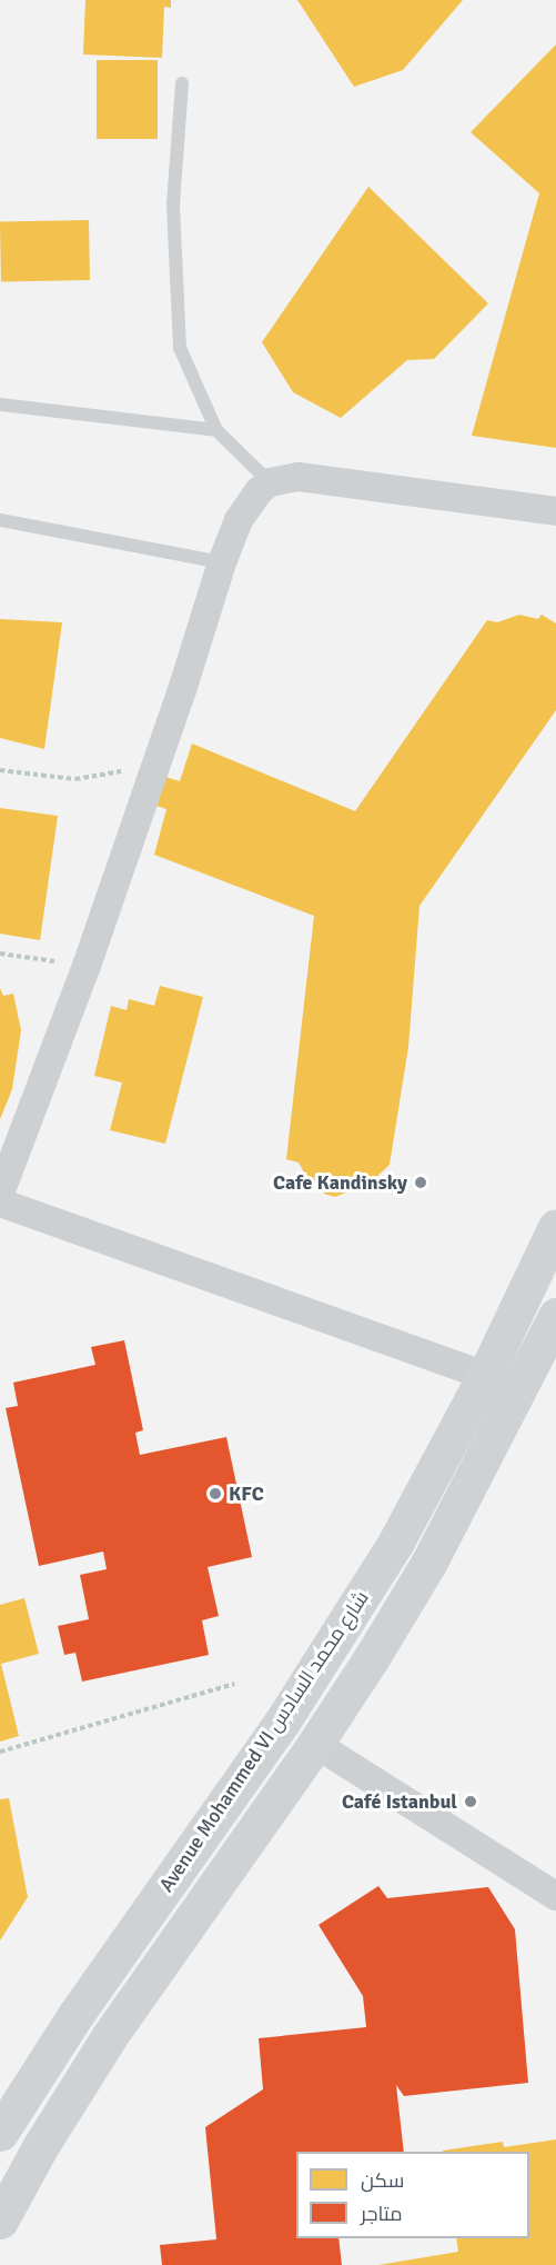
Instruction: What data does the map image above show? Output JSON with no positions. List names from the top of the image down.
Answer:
{
  "streets": {
    "main road": ["Avenue Mohammed VI شارع محمد السادس"]
  },
  "places": ["Cafe Kandinsky", "KFC", "Café Istanbul"],
  "legend": ["سكن", "متاجر"]
}
